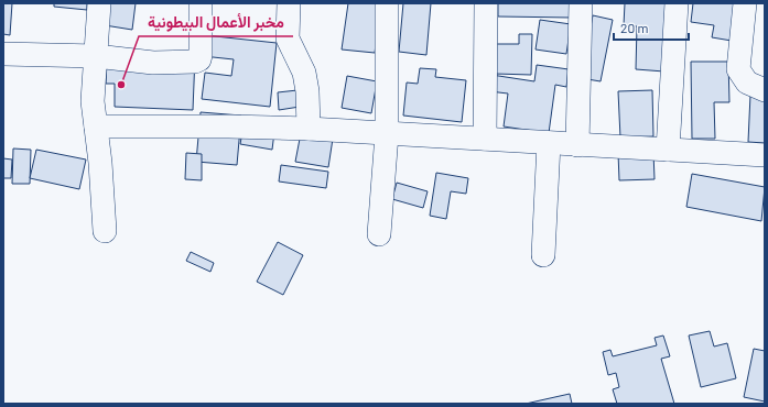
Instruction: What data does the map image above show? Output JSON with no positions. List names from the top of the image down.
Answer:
{
  "places": ["مخبر الأعمال البيطونية"],
  "scale_bar": "20 m"
}
